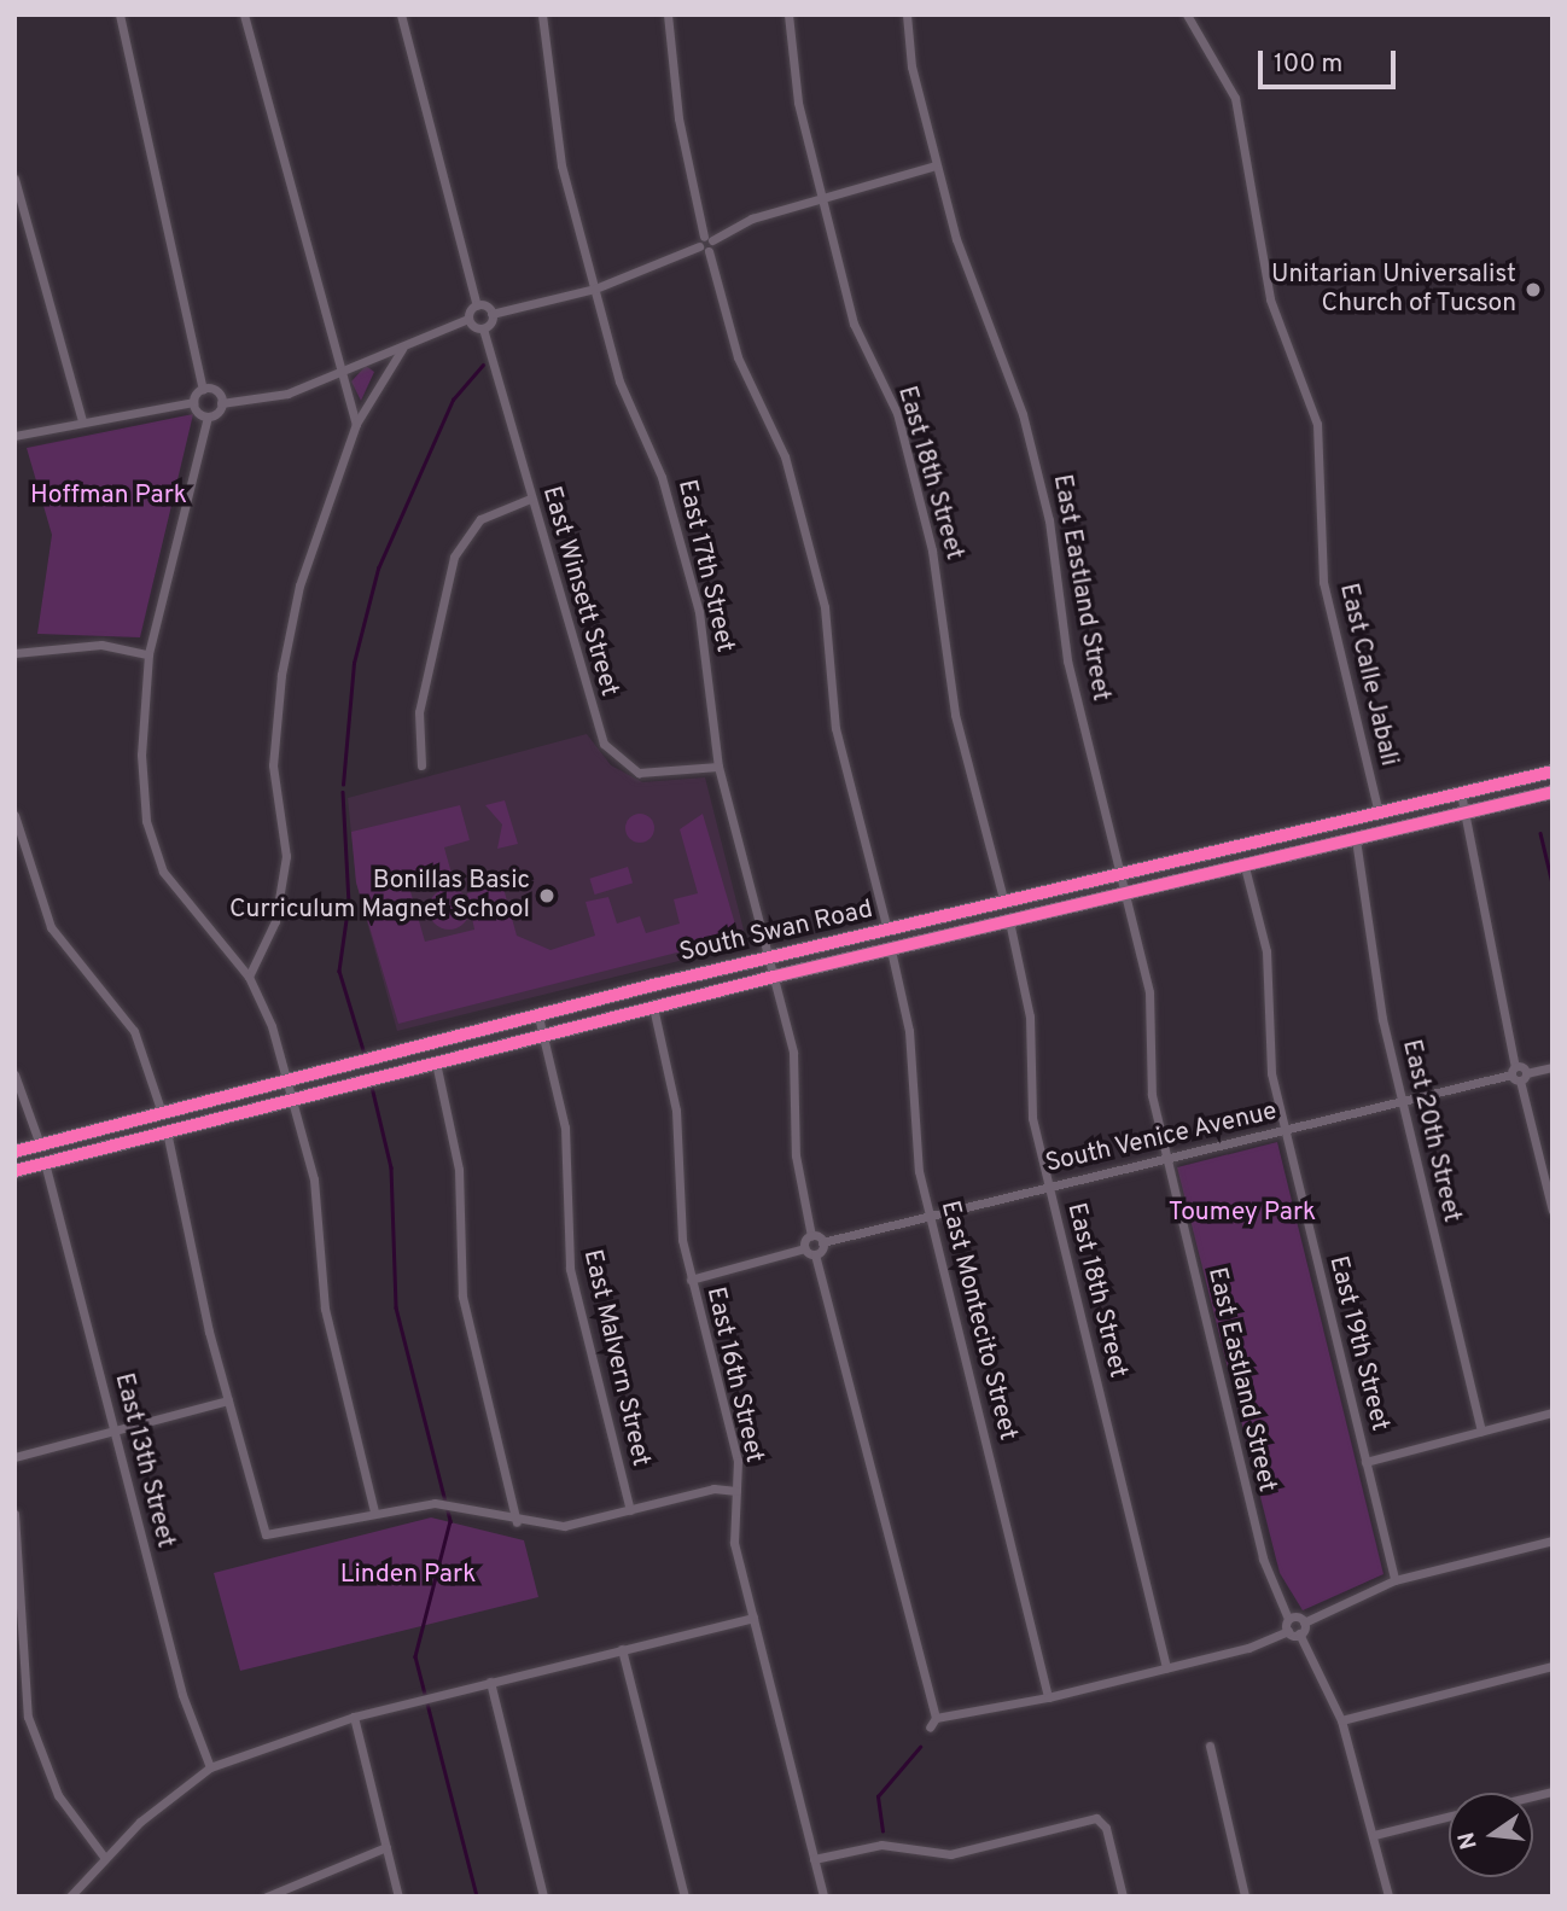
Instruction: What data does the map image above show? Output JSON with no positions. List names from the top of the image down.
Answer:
{
  "streets": {
    "main road": ["South Swan Road"],
    "street": [
      "East 18th Street",
      "East 17th Street",
      "East Eastland Street",
      "East Winsett Street",
      "East Calle Jabali",
      "East 20th Street",
      "South Venice Avenue",
      "East Montecito Street",
      "East 19th Street",
      "East Malvern Street",
      "East 16th Street",
      "East 13th Street"
    ]
  },
  "crossings": [
    ["East 18th Street", "South Swan Road"],
    ["East 18th Street", "South Venice Avenue"],
    ["East 17th Street", "East Winsett Street"],
    ["East 17th Street", "South Swan Road"],
    ["East Eastland Street", "South Swan Road"],
    ["East Eastland Street", "South Venice Avenue"],
    ["East Calle Jabali", "South Swan Road"],
    ["South Swan Road", "East 20th Street"],
    ["South Swan Road", "East Montecito Street"],
    ["South Swan Road", "East 19th Street"],
    ["South Swan Road", "East Malvern Street"],
    ["South Swan Road", "East 16th Street"],
    ["South Swan Road", "East 13th Street"],
    ["East 20th Street", "South Venice Avenue"],
    ["South Venice Avenue", "East Montecito Street"],
    ["South Venice Avenue", "East 19th Street"]
  ],
  "parks": ["Hoffman Park", "Toumey Park", "Linden Park"],
  "places": ["Unitarian Universalist Church of Tucson", "Bonillas Basic Curriculum Magnet School"],
  "scale_bar": "100 m",
  "north": "left"
}
